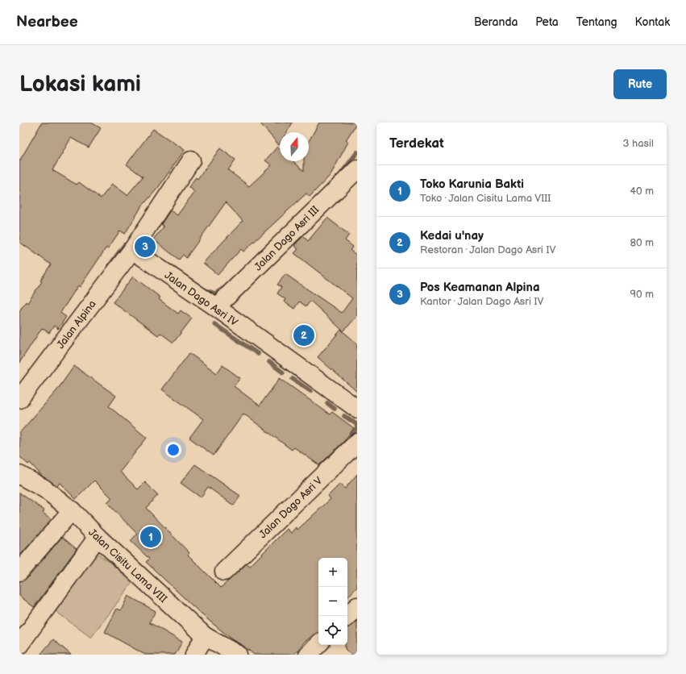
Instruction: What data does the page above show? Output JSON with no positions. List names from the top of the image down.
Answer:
{
  "streets": {
    "street": [
      "Jalan Dago Asri III",
      "Jalan Dago Asri IV",
      "Jalan Alpina",
      "Jalan Dago Asri V",
      "Jalan Cisitu Lama VIII"
    ]
  },
  "crossings": [
    ["Jalan Dago Asri III", "Jalan Dago Asri IV"],
    ["Jalan Dago Asri IV", "Jalan Alpina"]
  ],
  "north": "top",
  "page": {
    "header": "Nearbee",
    "nav": [
      "Beranda",
      "Peta",
      "Tentang",
      "Kontak"
    ],
    "buttons": "Rute",
    "title": "Lokasi kami",
    "heading": ["Terdekat", "3 hasil"],
    "list": [
      {
        "mark": "1",
        "name": "Toko Karunia Bakti",
        "note": "Toko · Jalan Cisitu Lama VIII",
        "value": "40 m"
      },
      {
        "mark": "2",
        "name": "Kedai u'nay",
        "note": "Restoran · Jalan Dago Asri IV",
        "value": "80 m"
      },
      {
        "mark": "3",
        "name": "Pos Keamanan Alpina",
        "note": "Kantor · Jalan Dago Asri IV",
        "value": "90 m"
      }
    ],
    "pins": ["3", "2", "1"],
    "map_buttons": ["+", "−"]
  }
}
